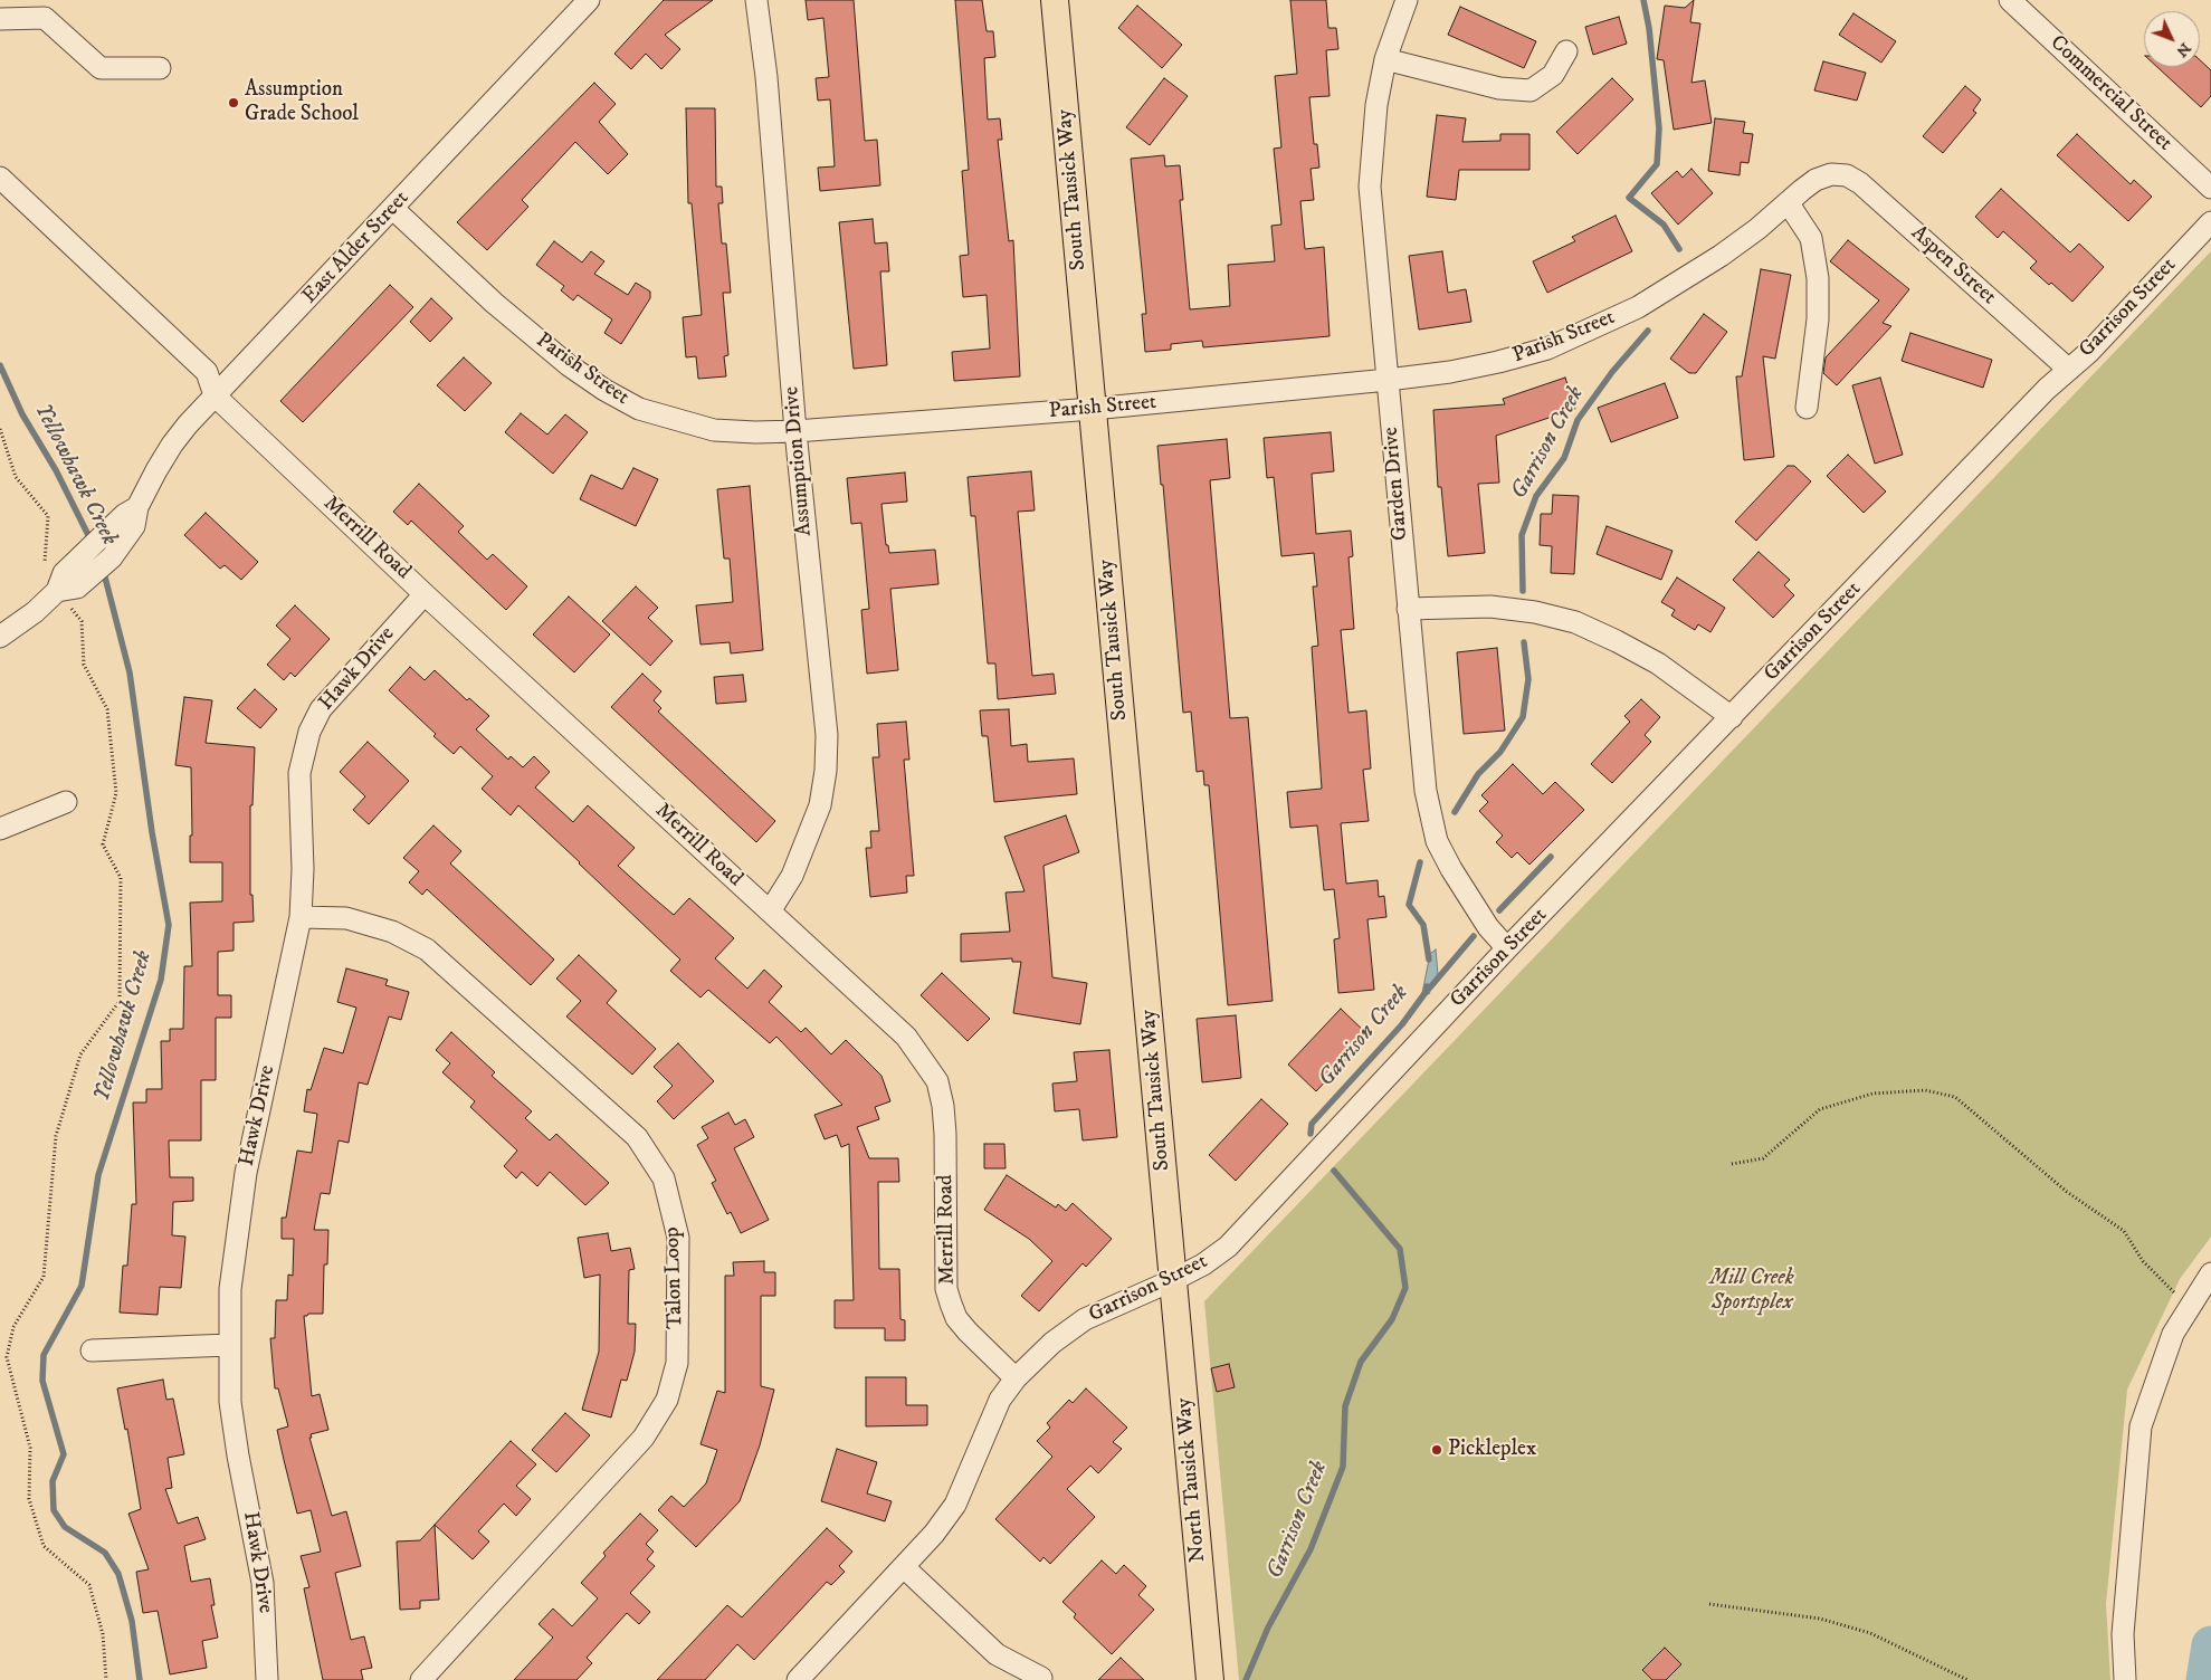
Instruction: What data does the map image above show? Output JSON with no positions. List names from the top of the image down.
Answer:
{
  "streets": {
    "main road": ["South Tausick Way", "North Tausick Way"],
    "street": [
      "Commercial Street",
      "East Alder Street",
      "Aspen Street",
      "Garrison Street",
      "Parish Street",
      "Assumption Drive",
      "Garden Drive",
      "Merrill Road",
      "Hawk Drive",
      "Talon Loop"
    ]
  },
  "crossings": [
    ["South Tausick Way", "Garrison Street"],
    ["South Tausick Way", "Parish Street"],
    ["South Tausick Way", "North Tausick Way"],
    ["East Alder Street", "Parish Street"],
    ["East Alder Street", "Merrill Road"],
    ["Aspen Street", "Garrison Street"],
    ["Aspen Street", "Parish Street"],
    ["Garrison Street", "Garden Drive"],
    ["Garrison Street", "Merrill Road"],
    ["Garrison Street", "North Tausick Way"],
    ["Parish Street", "Assumption Drive"],
    ["Parish Street", "Garden Drive"],
    ["Assumption Drive", "Merrill Road"],
    ["Merrill Road", "Hawk Drive"],
    ["Hawk Drive", "Talon Loop"]
  ],
  "water": ["Garrison Creek", "Yellowhawk Creek"],
  "parks": ["Mill Creek Sportsplex"],
  "places": ["Assumption Grade School", "Pickleplex"],
  "north": "bottom right"
}
